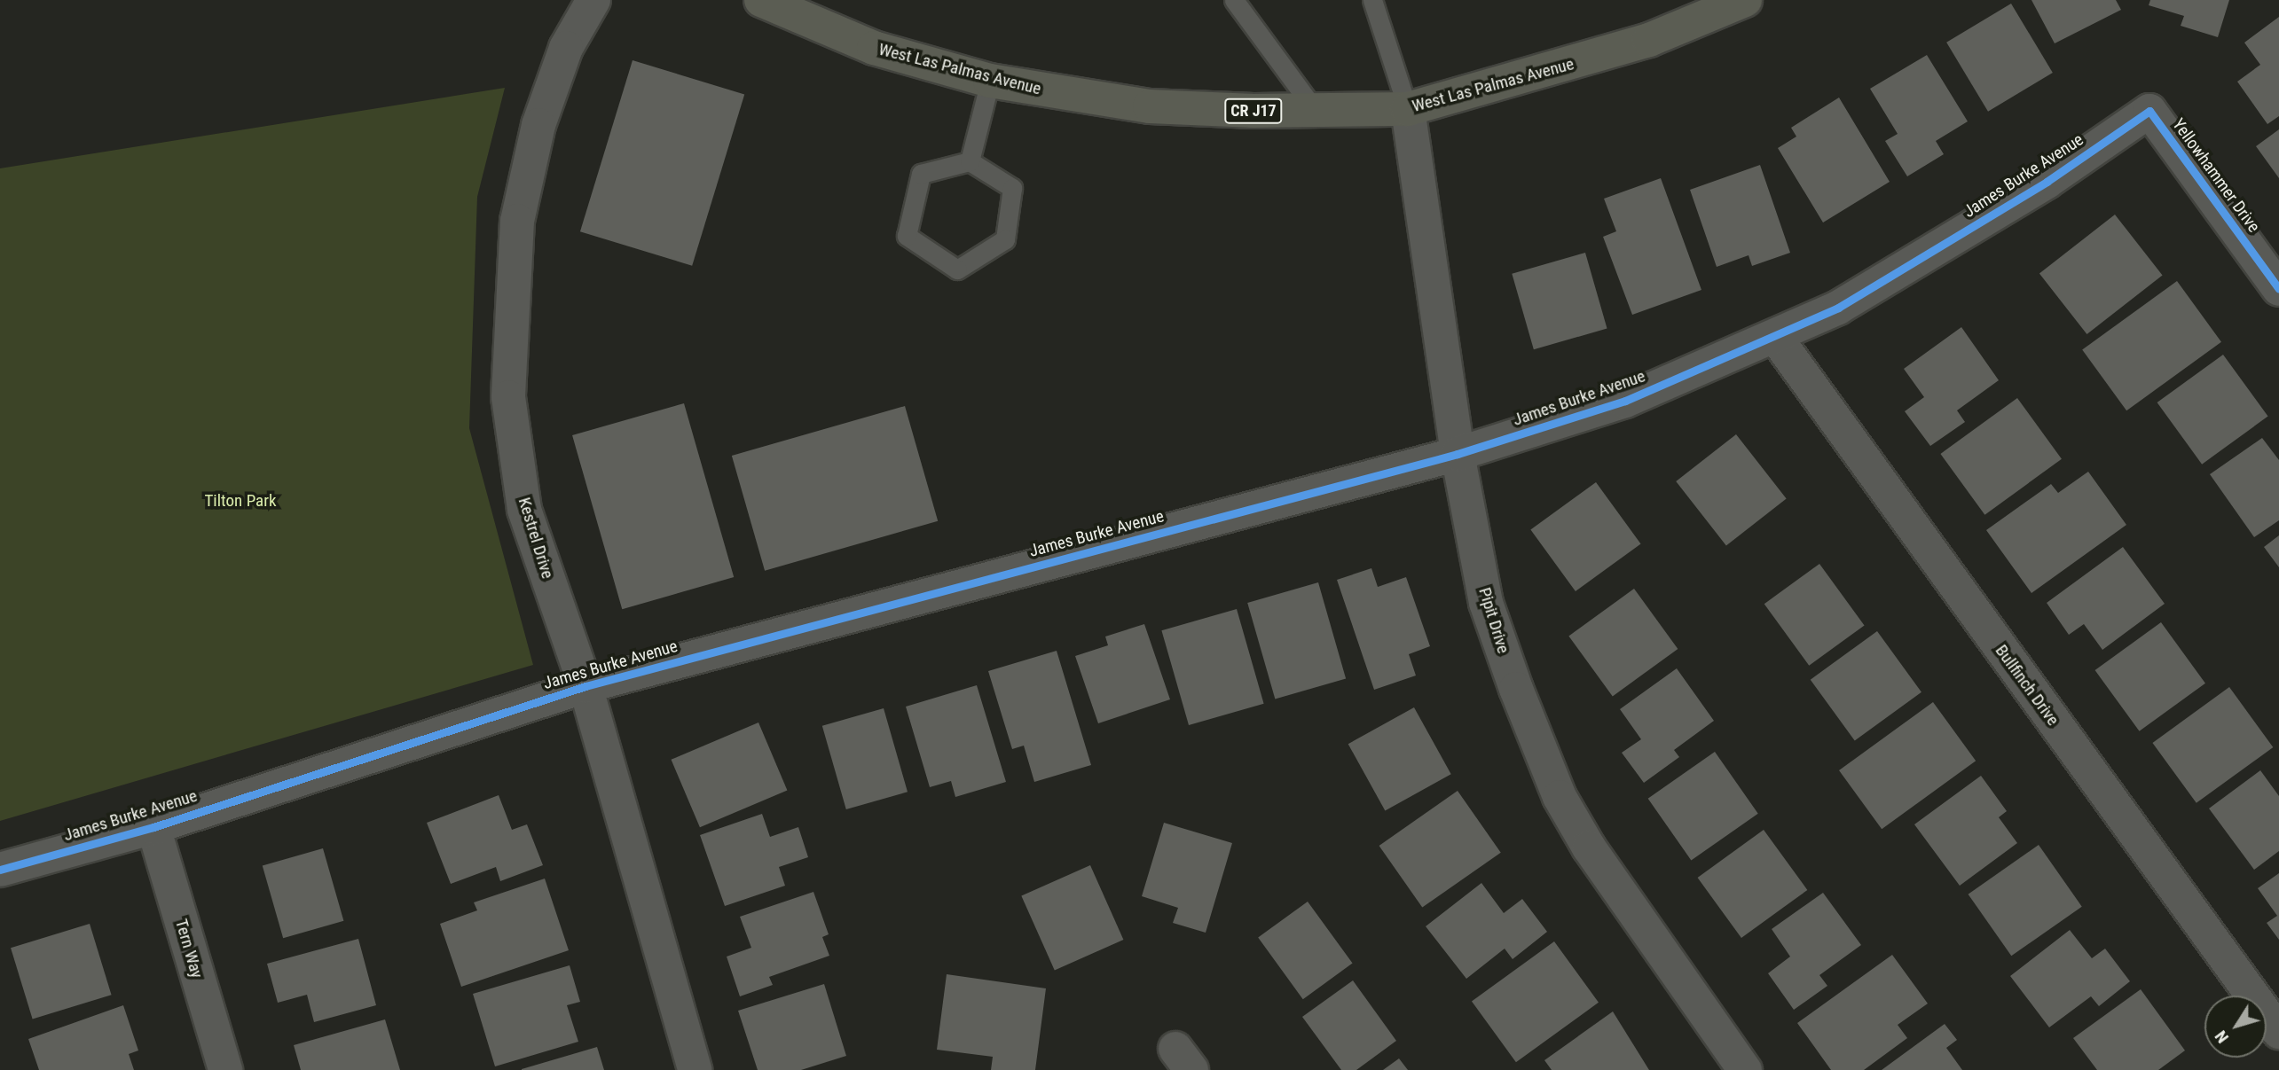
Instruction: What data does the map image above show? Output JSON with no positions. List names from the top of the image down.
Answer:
{
  "streets": {
    "main road": ["West Las Palmas Avenue", "CR J17"],
    "street": [
      "James Burke Avenue",
      "Yellowhammer Drive",
      "Kestrel Drive",
      "Pipit Drive",
      "Bullfinch Drive",
      "Tern Way"
    ]
  },
  "crossings": [
    ["West Las Palmas Avenue", "Pipit Drive"],
    ["James Burke Avenue", "Yellowhammer Drive"],
    ["James Burke Avenue", "Kestrel Drive"],
    ["James Burke Avenue", "Pipit Drive"],
    ["James Burke Avenue", "Bullfinch Drive"],
    ["James Burke Avenue", "Tern Way"]
  ],
  "parks": ["Tilton Park"],
  "north": "bottom left"
}
